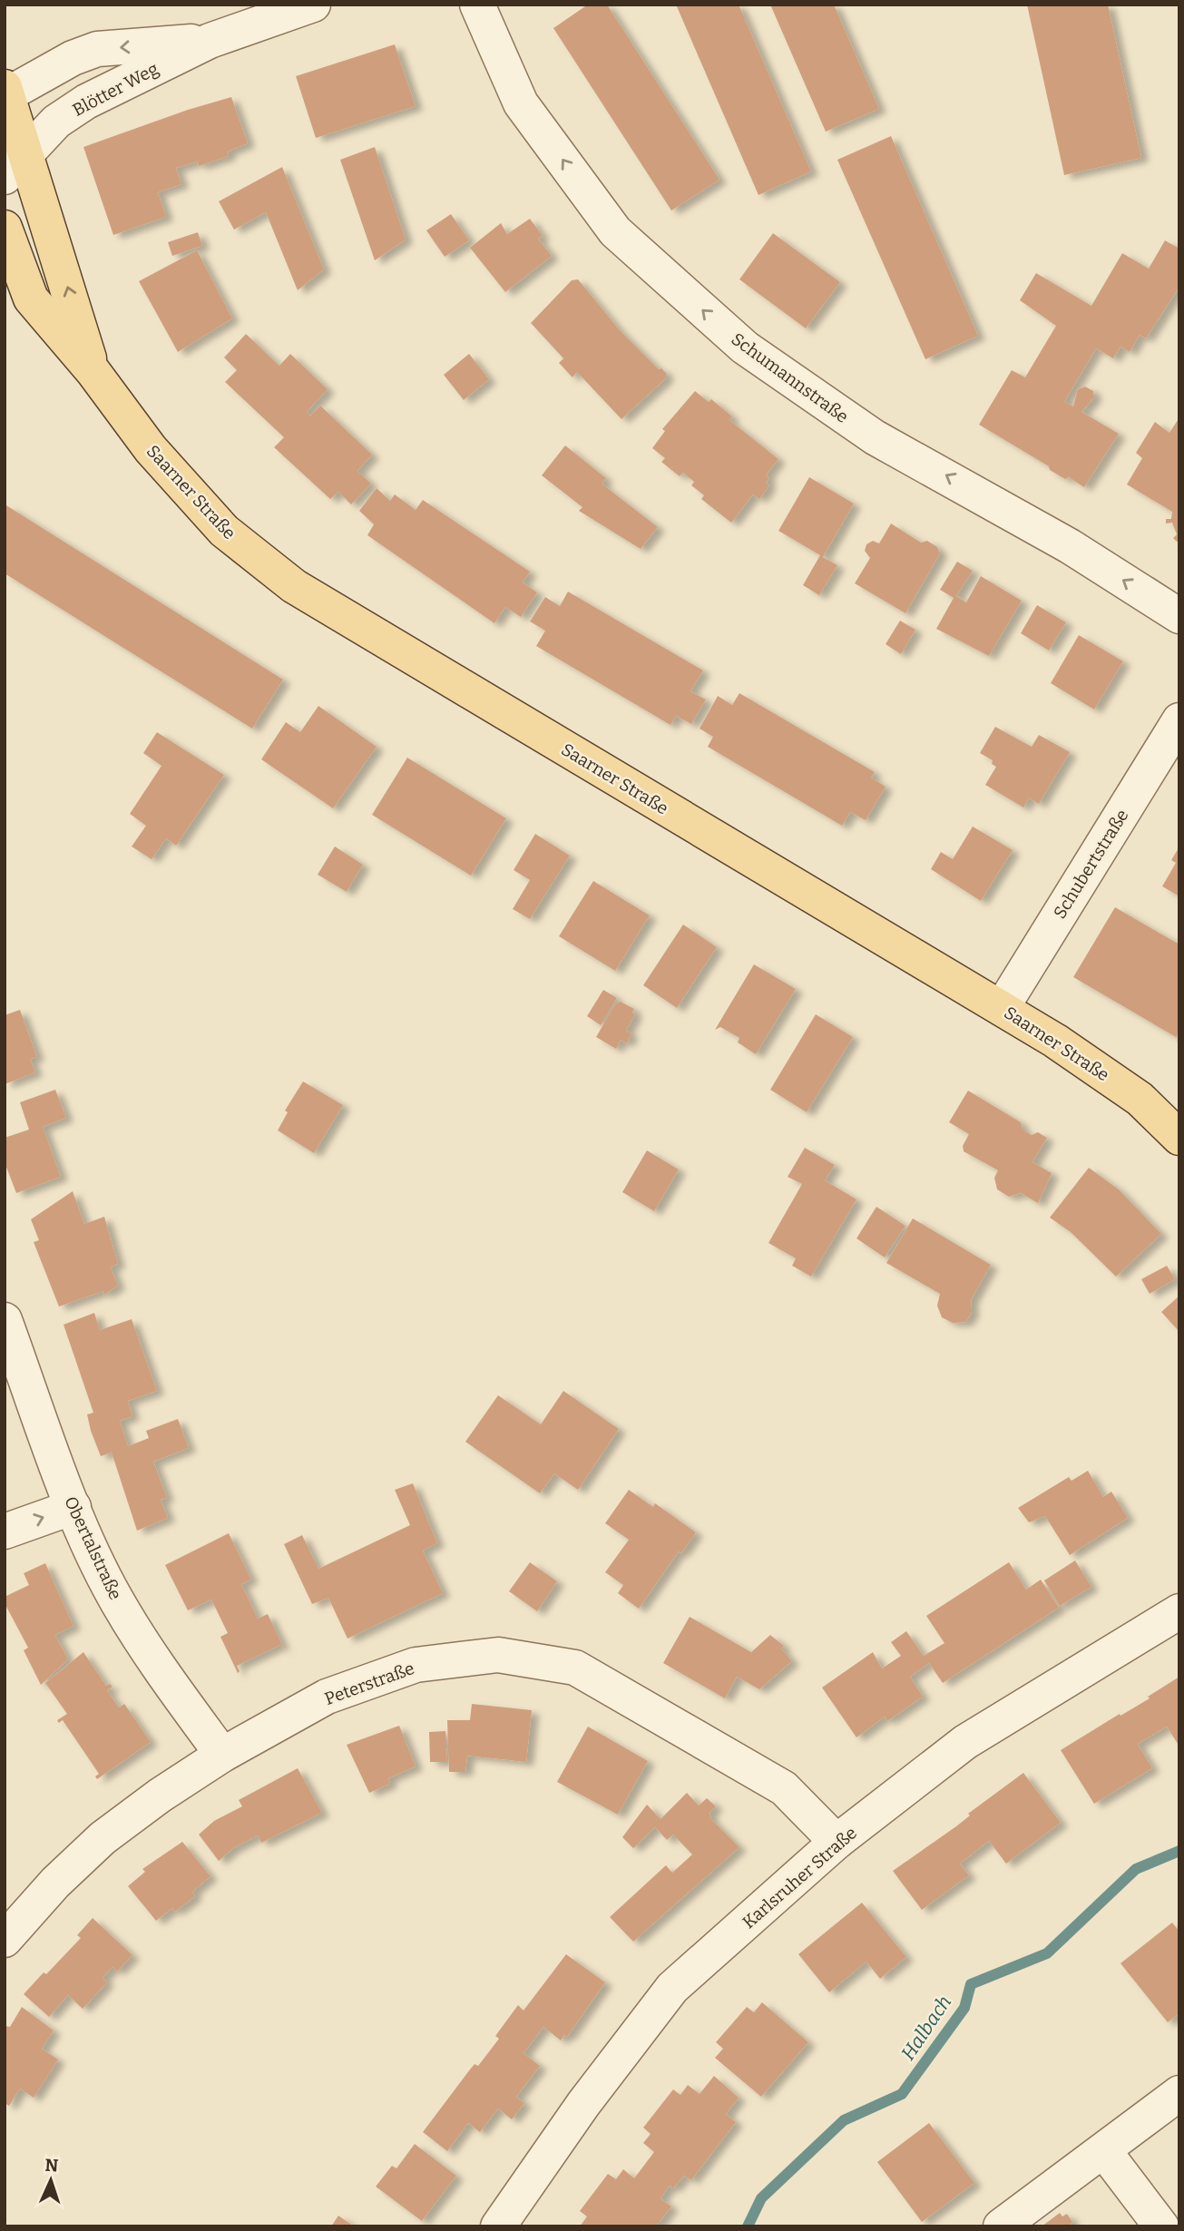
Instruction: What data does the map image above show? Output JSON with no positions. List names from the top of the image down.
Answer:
{
  "streets": {
    "main road": ["Saarner Straße"],
    "street": [
      "Blötter Weg",
      "Schumannstraße",
      "Schubertstraße",
      "Obertalstraße",
      "Peterstraße",
      "Karlsruher Straße"
    ]
  },
  "crossings": [
    ["Blötter Weg", "Saarner Straße"],
    ["Saarner Straße", "Schubertstraße"],
    ["Obertalstraße", "Peterstraße"],
    ["Peterstraße", "Karlsruher Straße"]
  ],
  "one_way": ["Schumannstraße"],
  "water": ["Halbach"],
  "north": "top"
}
